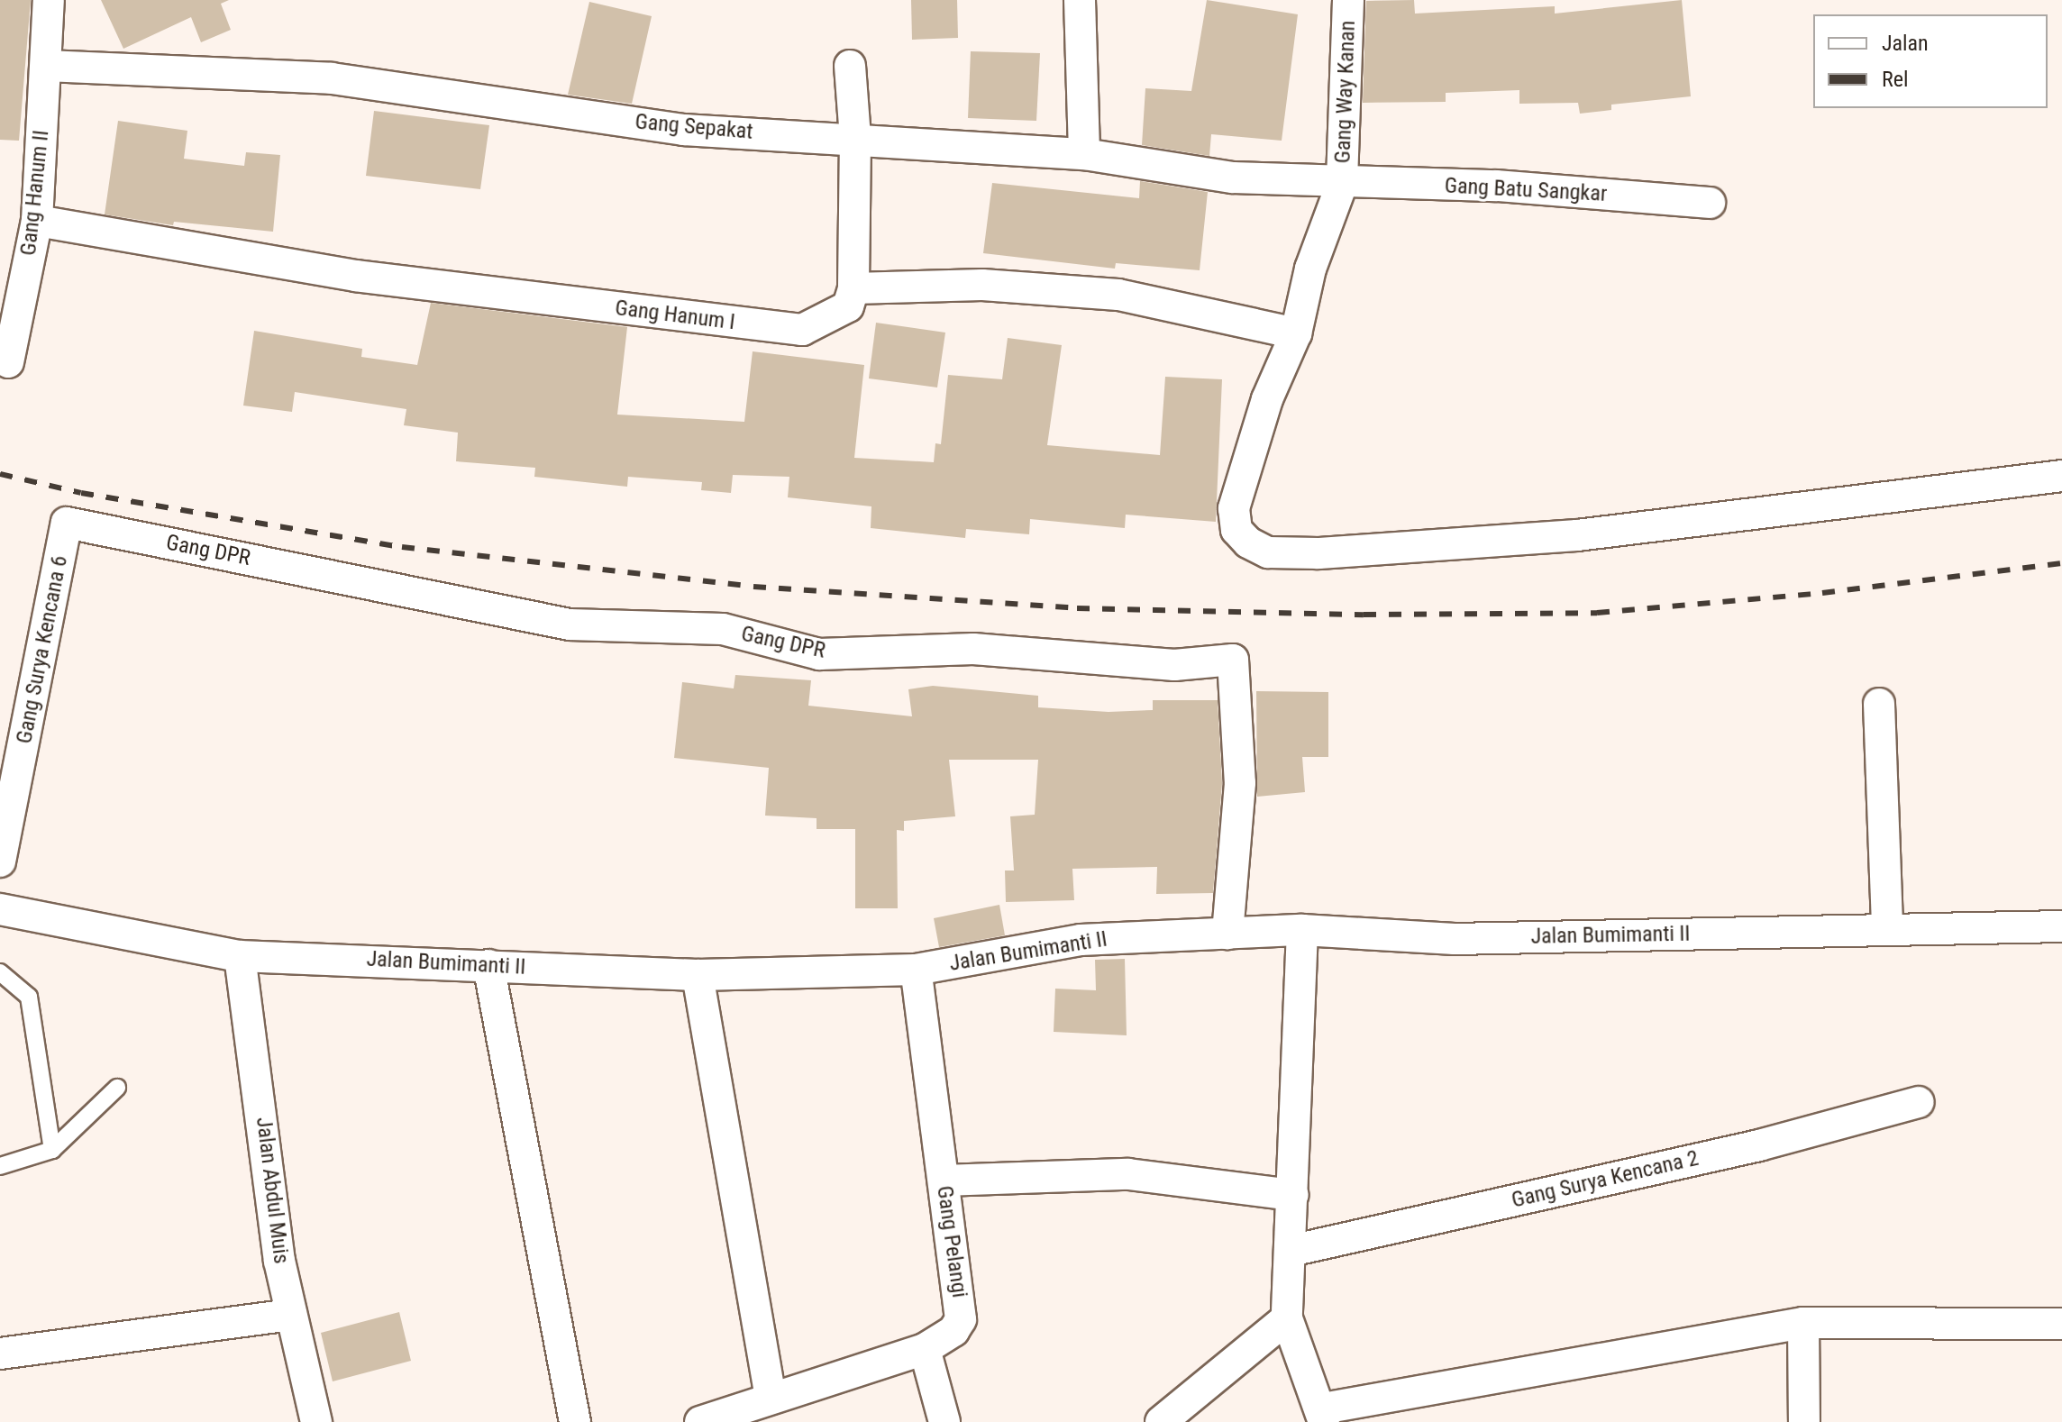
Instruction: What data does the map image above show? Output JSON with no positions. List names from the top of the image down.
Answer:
{
  "streets": {
    "street": [
      "Gang Way Kanan",
      "Gang Sepakat",
      "Gang Batu Sangkar",
      "Gang Hanum II",
      "Gang Hanum I",
      "Gang DPR",
      "Gang Surya Kencana 6",
      "Jalan Bumimanti II",
      "Gang Surya Kencana 2",
      "Jalan Abdul Muis",
      "Gang Pelangi"
    ]
  },
  "crossings": [
    ["Gang Way Kanan", "Gang Sepakat"],
    ["Gang Way Kanan", "Gang Batu Sangkar"],
    ["Gang Sepakat", "Gang Batu Sangkar"],
    ["Gang Sepakat", "Gang Hanum II"],
    ["Gang Hanum II", "Gang Hanum I"],
    ["Gang DPR", "Gang Surya Kencana 6"],
    ["Gang DPR", "Jalan Bumimanti II"],
    ["Jalan Bumimanti II", "Jalan Abdul Muis"],
    ["Jalan Bumimanti II", "Gang Pelangi"]
  ],
  "legend": ["Jalan", "Rel"]
}
